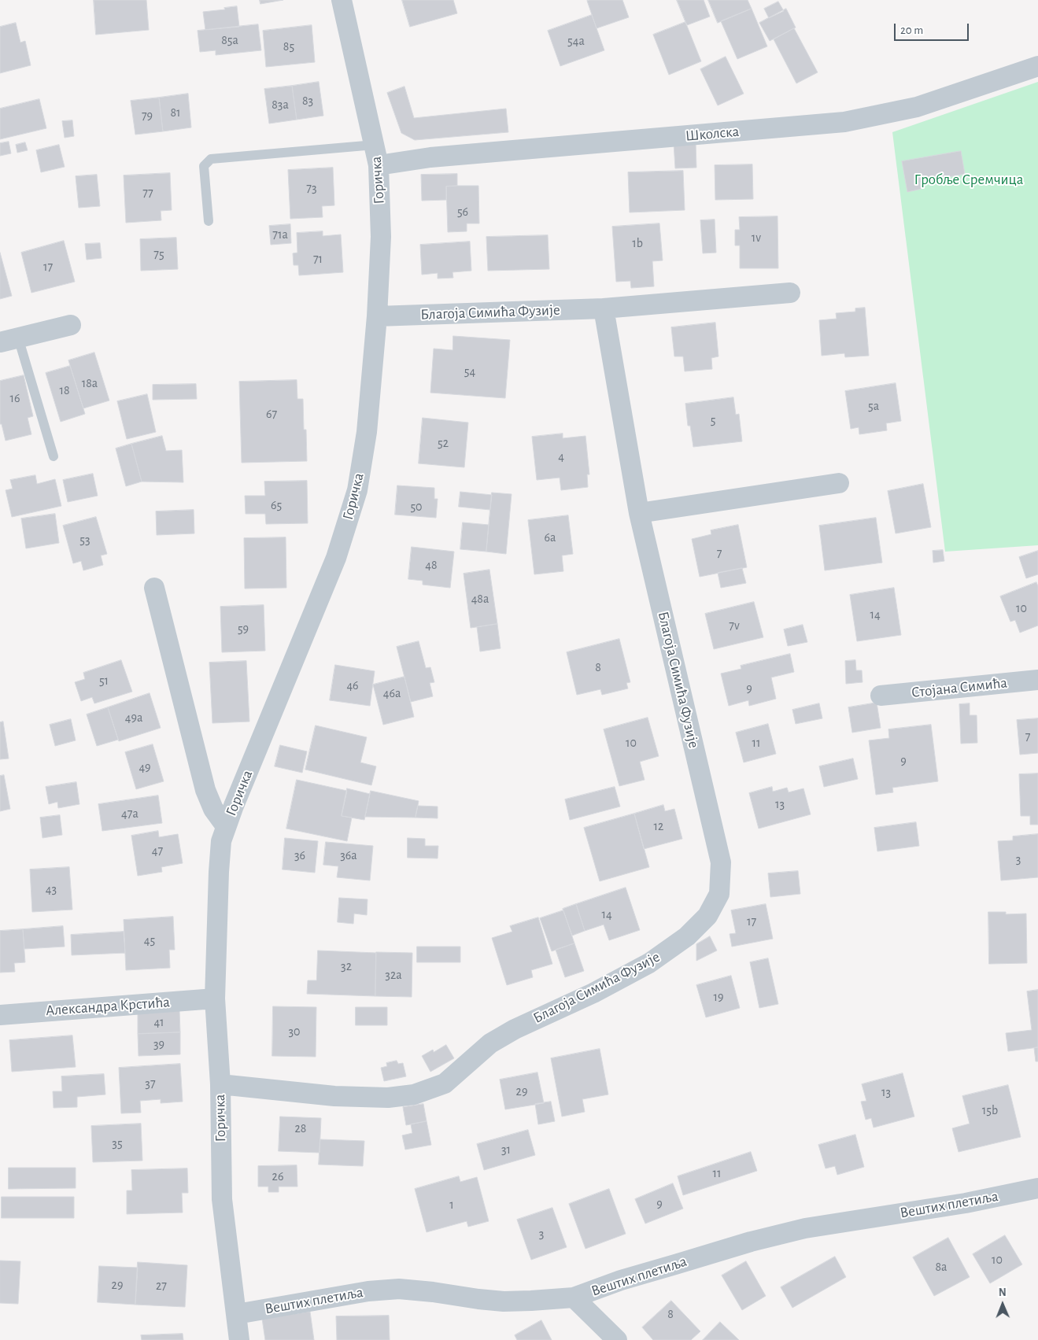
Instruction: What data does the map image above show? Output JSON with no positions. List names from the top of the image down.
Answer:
{
  "streets": {
    "street": [
      "Школска",
      "Горичка",
      "Благоја Симића Фузије",
      "Стојана Симића",
      "Александра Крстића",
      "Вештих плетиља"
    ]
  },
  "crossings": [
    ["Школска", "Горичка"],
    ["Горичка", "Благоја Симића Фузије"],
    ["Горичка", "Александра Крстића"],
    ["Горичка", "Вештих плетиља"]
  ],
  "parks": ["Гробље Сремчица"],
  "house_numbers": [
    "85a",
    "54a",
    "85",
    "83",
    "83a",
    "81",
    "79",
    "73",
    "77",
    "56",
    "71a",
    "1v",
    "1b",
    "75",
    "71",
    "17",
    "54",
    "18a",
    "18",
    "16",
    "5a",
    "67",
    "5",
    "52",
    "4",
    "65",
    "50",
    "6a",
    "53",
    "7",
    "48",
    "48a",
    "10",
    "14",
    "7v",
    "59",
    "8",
    "51",
    "46",
    "9",
    "46a",
    "49a",
    "7",
    "10",
    "11",
    "9",
    "49",
    "13",
    "47a",
    "12",
    "47",
    "36",
    "36a",
    "3",
    "43",
    "14",
    "17",
    "45",
    "32",
    "32a",
    "19",
    "41",
    "30",
    "39",
    "37",
    "29",
    "13",
    "15b",
    "28",
    "35",
    "31",
    "11",
    "26",
    "9",
    "1",
    "3",
    "10",
    "8a",
    "29",
    "27",
    "8"
  ],
  "scale_bar": "20 m",
  "north": "top"
}
